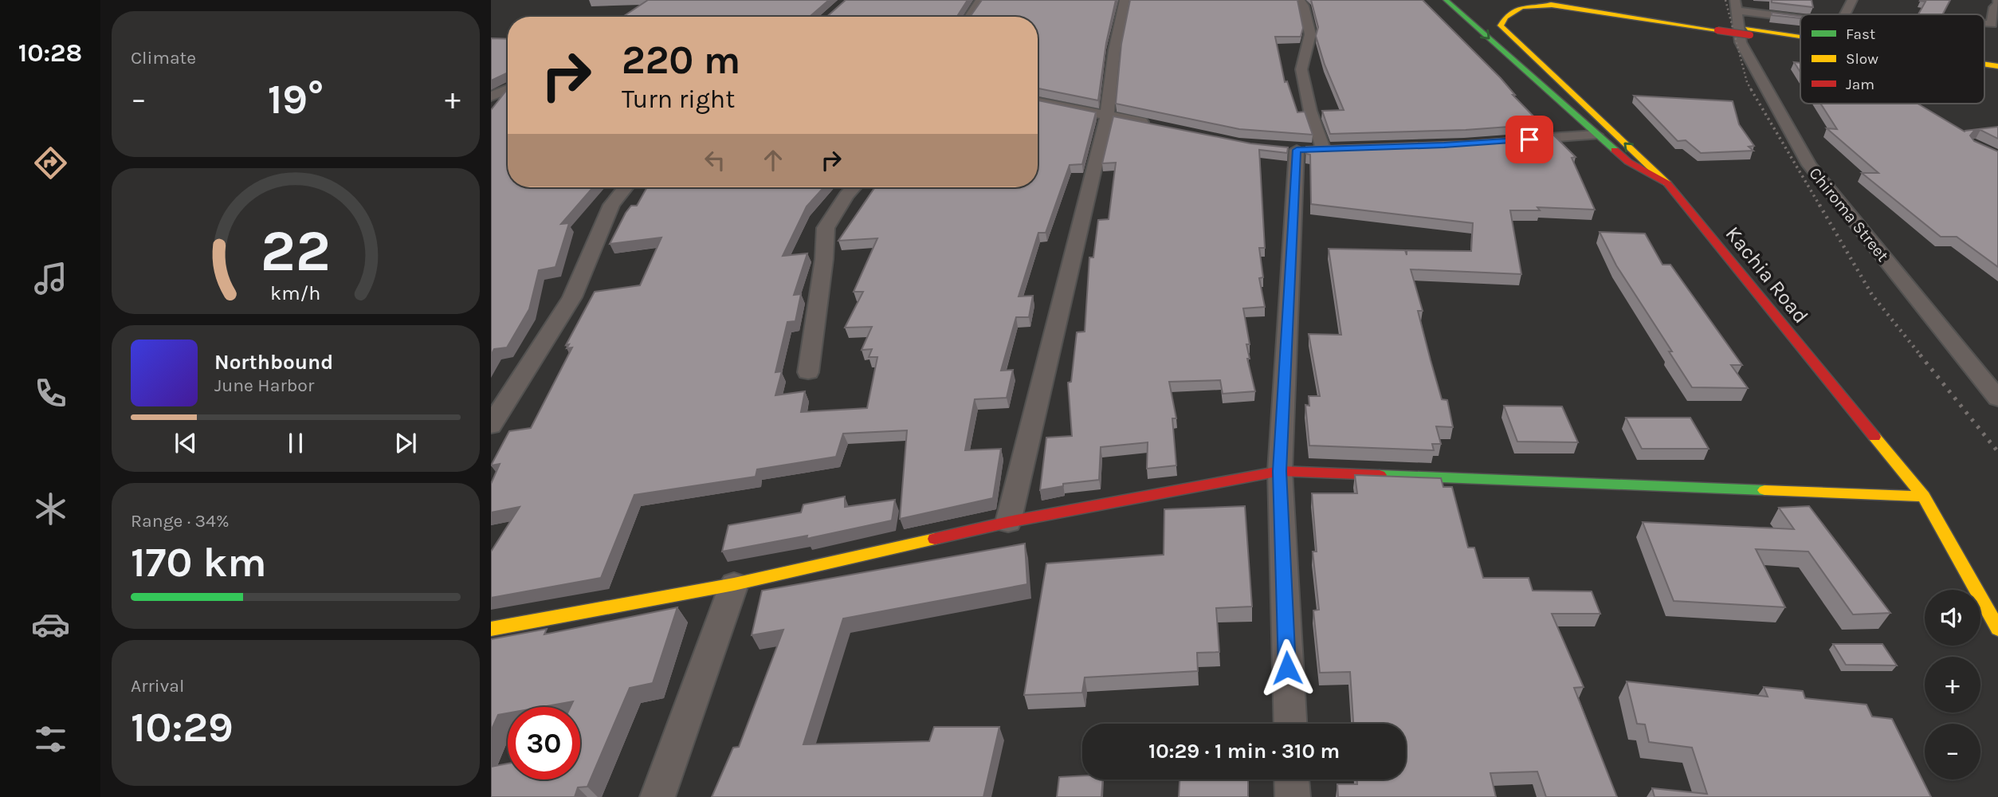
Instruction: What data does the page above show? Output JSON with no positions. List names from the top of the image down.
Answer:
{
  "streets": {
    "main road": ["Kachia Road"],
    "street": ["Chiroma Street"]
  },
  "legend": ["Fast", "Slow", "Jam"],
  "page": {
    "tabs": "10:28",
    "tile": [
      "Climate",
      ["Range · 34%", "170 km"],
      ["Arrival", "10:29"]
    ],
    "turn": ["220 m", "Turn right"],
    "heat": ["−", "19°", "+"],
    "song": ["Northbound", "June Harbor"],
    "map_buttons": ["+", "−"],
    "limit": "30",
    "trip": "10:29 · 1 min · 310 m",
    "gauge": ["22", "km/h"]
  }
}
